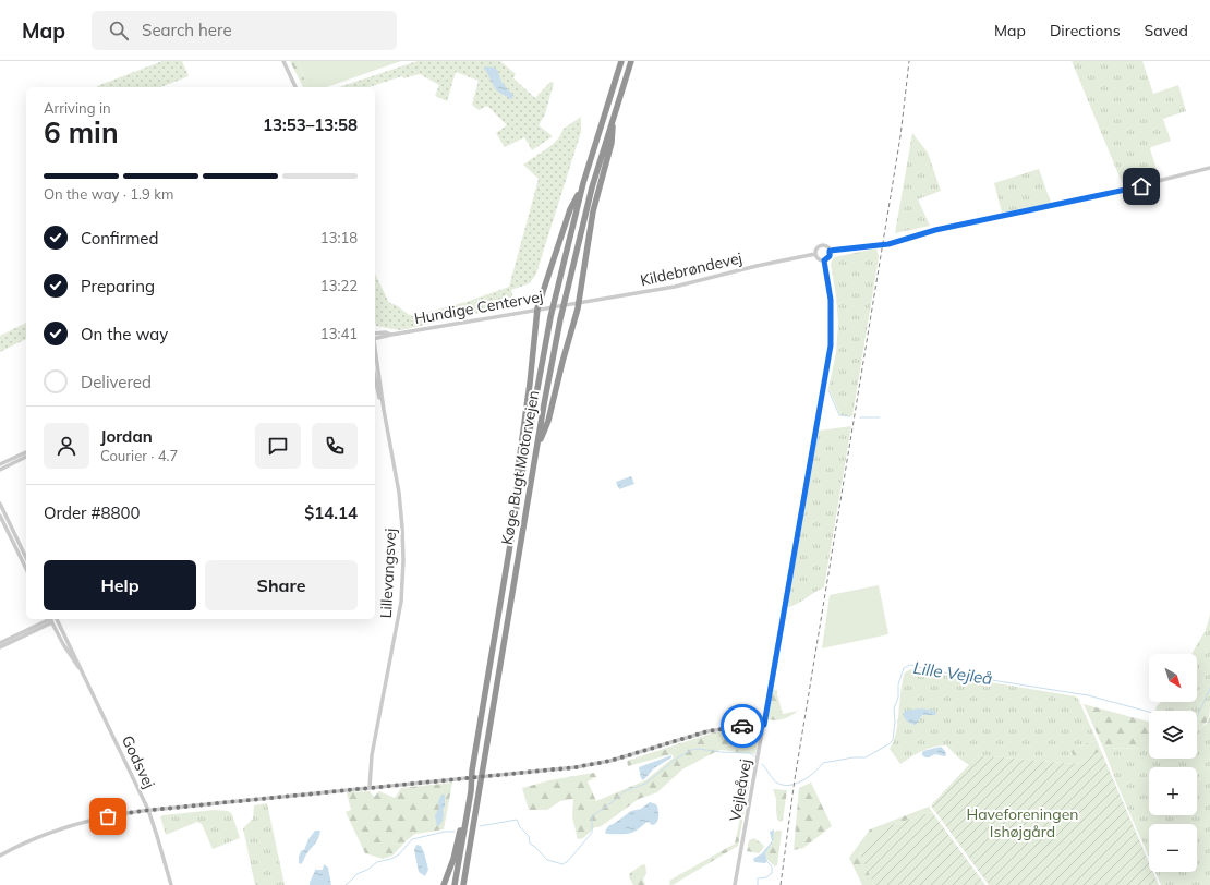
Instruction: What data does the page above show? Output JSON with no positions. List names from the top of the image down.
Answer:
{
  "streets": {
    "highway": ["Køge Bugt Motorvejen"],
    "street": [
      "Kildebrøndevej",
      "Hundige Centervej",
      "Lillevangsvej",
      "Godsvej",
      "Vejleåvej"
    ]
  },
  "crossings": [
    ["Kildebrøndevej", "Hundige Centervej"],
    ["Kildebrøndevej", "Vejleåvej"]
  ],
  "water": ["Lille Vejleå"],
  "parks": ["Haveforeningen Ishøjgård"],
  "north": "bottom right",
  "page": {
    "header": "Map",
    "search": "Search here",
    "nav": ["Map", "Directions", "Saved"],
    "heading": ["6 min", "Arriving in", "13:53–13:58"],
    "panel": [
      "Jordan",
      "Courier · 4.7",
      "Order #8800",
      "$14.14"
    ],
    "bar": "On the way · 1.9 km",
    "list": [
      ["Confirmed", "13:18"],
      ["Preparing", "13:22"],
      ["On the way", "13:41"],
      "Delivered"
    ],
    "buttons": ["Help", "Share"],
    "map_buttons": ["+", "−"]
  }
}
